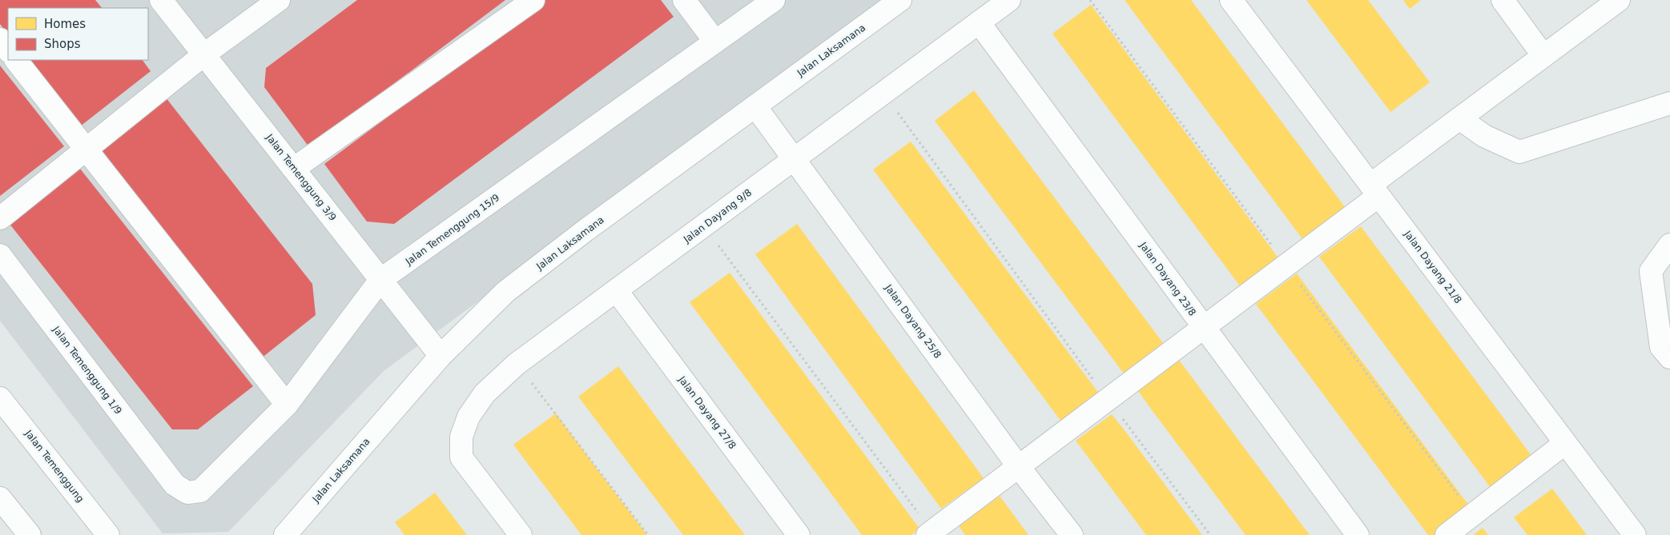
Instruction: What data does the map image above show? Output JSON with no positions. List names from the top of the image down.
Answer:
{
  "streets": {
    "street": [
      "Jalan Laksamana",
      "Jalan Temenggung 3/9",
      "Jalan Dayang 9/8",
      "Jalan Temenggung 15/9",
      "Jalan Dayang 21/8",
      "Jalan Dayang 23/8",
      "Jalan Dayang 25/8",
      "Jalan Temenggung 1/9",
      "Jalan Dayang 27/8",
      "Jalan Temenggung"
    ]
  },
  "crossings": [
    ["Jalan Laksamana", "Jalan Temenggung 3/9"],
    ["Jalan Laksamana", "Jalan Dayang 25/8"],
    ["Jalan Temenggung 3/9", "Jalan Temenggung 15/9"],
    ["Jalan Dayang 9/8", "Jalan Dayang 23/8"],
    ["Jalan Dayang 9/8", "Jalan Dayang 25/8"],
    ["Jalan Dayang 9/8", "Jalan Dayang 27/8"],
    ["Jalan Temenggung 15/9", "Jalan Temenggung 1/9"]
  ],
  "legend": ["Homes", "Shops"]
}
